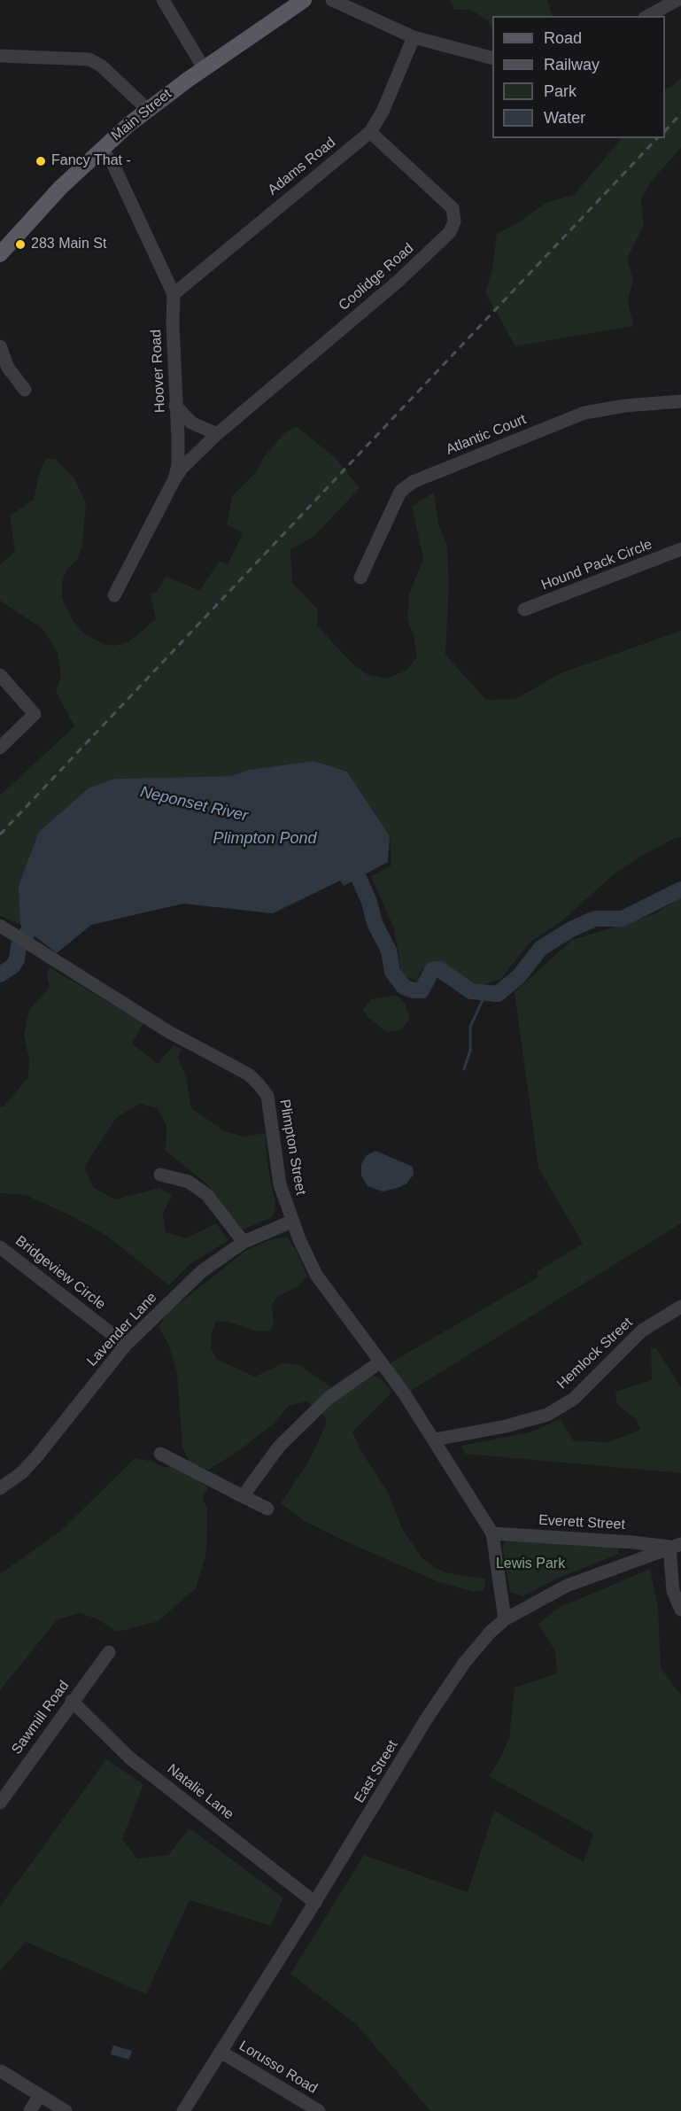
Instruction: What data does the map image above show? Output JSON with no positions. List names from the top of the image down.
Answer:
{
  "streets": {
    "main road": ["Main Street"],
    "street": [
      "Adams Road",
      "Coolidge Road",
      "Hoover Road",
      "Atlantic Court",
      "Hound Pack Circle",
      "Plimpton Street",
      "Bridgeview Circle",
      "Lavender Lane",
      "Hemlock Street",
      "Everett Street",
      "Sawmill Road",
      "East Street",
      "Natalie Lane",
      "Lorusso Road"
    ]
  },
  "crossings": [
    ["Main Street", "Hoover Road"],
    ["Adams Road", "Coolidge Road"],
    ["Adams Road", "Hoover Road"],
    ["Coolidge Road", "Hoover Road"],
    ["Plimpton Street", "Lavender Lane"],
    ["Plimpton Street", "Hemlock Street"],
    ["Plimpton Street", "Everett Street"],
    ["Plimpton Street", "East Street"],
    ["Bridgeview Circle", "Lavender Lane"],
    ["Everett Street", "East Street"],
    ["Sawmill Road", "Natalie Lane"],
    ["East Street", "Natalie Lane"],
    ["East Street", "Lorusso Road"]
  ],
  "water": ["Neponset River", "Plimpton Pond"],
  "parks": ["Lewis Park"],
  "places": ["Fancy That -", "283 Main St"],
  "legend": [
    "Road",
    "Railway",
    "Park",
    "Water"
  ]
}
